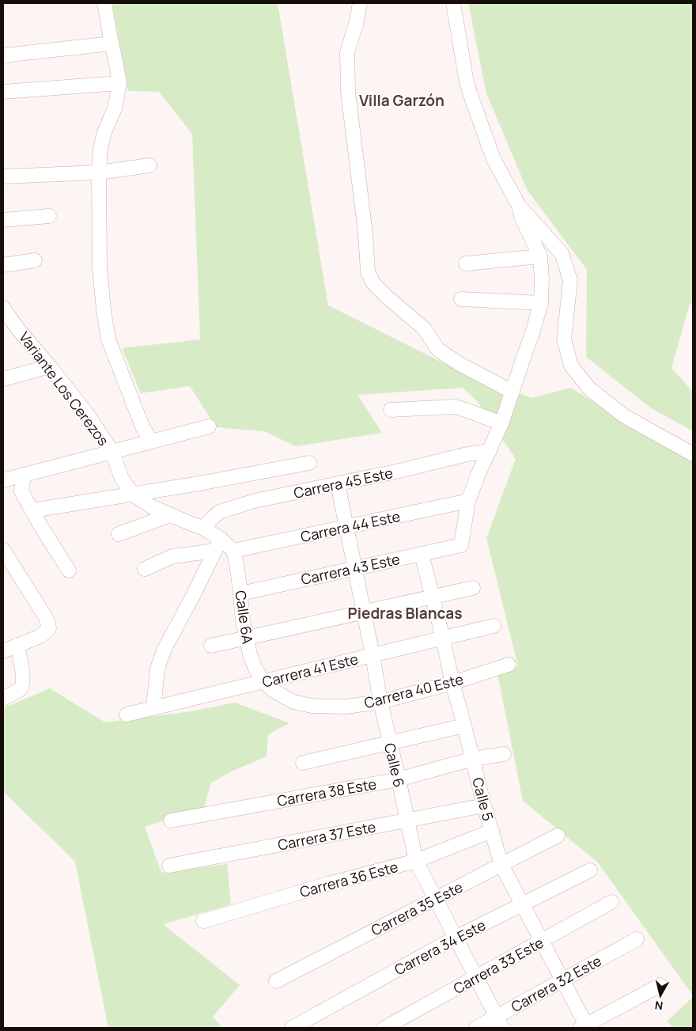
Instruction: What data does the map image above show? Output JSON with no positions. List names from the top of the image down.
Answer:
{
  "streets": {
    "street": [
      "Variante Los Cerezos",
      "Carrera 45 Este",
      "Carrera 44 Este",
      "Carrera 43 Este",
      "Calle 6A",
      "Carrera 41 Este",
      "Carrera 40 Este",
      "Calle 6",
      "Carrera 38 Este",
      "Calle 5",
      "Carrera 37 Este",
      "Carrera 36 Este",
      "Carrera 35 Este",
      "Carrera 34 Este",
      "Carrera 33 Este",
      "Carrera 32 Este"
    ]
  },
  "crossings": [
    ["Variante Los Cerezos", "Carrera 45 Este"],
    ["Variante Los Cerezos", "Carrera 44 Este"],
    ["Variante Los Cerezos", "Calle 6A"],
    ["Carrera 45 Este", "Calle 6"],
    ["Carrera 44 Este", "Carrera 43 Este"],
    ["Carrera 44 Este", "Calle 6A"],
    ["Carrera 44 Este", "Calle 6"],
    ["Carrera 43 Este", "Calle 6A"],
    ["Carrera 43 Este", "Calle 6"],
    ["Carrera 43 Este", "Calle 5"],
    ["Calle 6A", "Carrera 41 Este"],
    ["Calle 6A", "Carrera 40 Este"],
    ["Carrera 41 Este", "Carrera 40 Este"],
    ["Carrera 41 Este", "Calle 6"],
    ["Carrera 41 Este", "Calle 5"],
    ["Carrera 40 Este", "Calle 6"],
    ["Carrera 40 Este", "Calle 5"],
    ["Calle 6", "Carrera 38 Este"],
    ["Calle 6", "Carrera 37 Este"],
    ["Calle 6", "Carrera 36 Este"],
    ["Calle 6", "Carrera 35 Este"],
    ["Calle 6", "Carrera 34 Este"],
    ["Calle 6", "Carrera 33 Este"],
    ["Calle 6", "Carrera 32 Este"],
    ["Carrera 38 Este", "Calle 5"],
    ["Calle 5", "Carrera 37 Este"],
    ["Calle 5", "Carrera 36 Este"],
    ["Calle 5", "Carrera 35 Este"],
    ["Calle 5", "Carrera 34 Este"],
    ["Calle 5", "Carrera 33 Este"],
    ["Calle 5", "Carrera 32 Este"]
  ],
  "districts": ["Villa Garzón", "Piedras Blancas"],
  "north": "bottom"
}
